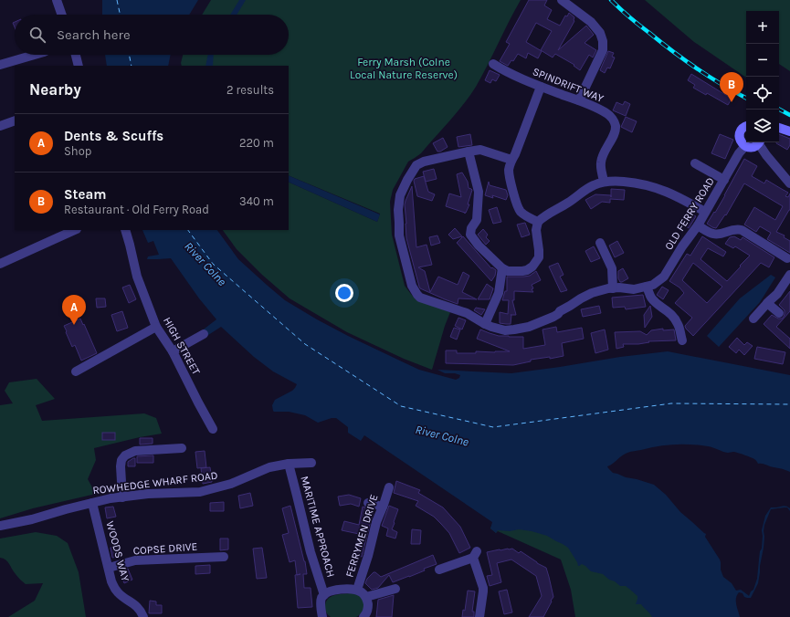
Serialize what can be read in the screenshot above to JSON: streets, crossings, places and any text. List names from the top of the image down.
{
  "streets": {
    "street": [
      "SPINDRIFT WAY",
      "OLD FERRY ROAD",
      "HIGH STREET",
      "ROWHEDGE WHARF ROAD",
      "MARITIME APPROACH",
      "FERRYMEN DRIVE",
      "COPSE DRIVE",
      "WOODS WAY"
    ]
  },
  "crossings": [
    ["ROWHEDGE WHARF ROAD", "MARITIME APPROACH"],
    ["ROWHEDGE WHARF ROAD", "WOODS WAY"],
    ["MARITIME APPROACH", "FERRYMEN DRIVE"],
    ["COPSE DRIVE", "WOODS WAY"]
  ],
  "water": ["River Colne"],
  "parks": ["Ferry Marsh (Colne Local Nature Reserve)"],
  "page": {
    "map_buttons": ["+", "−"],
    "search": "Search here",
    "heading": ["Nearby", "2 results"],
    "pins": ["B", "A"],
    "list": [
      {
        "mark": "A",
        "name": "Dents & Scuffs",
        "note": "Shop",
        "value": "220 m"
      },
      {
        "mark": "B",
        "name": "Steam",
        "note": "Restaurant · Old Ferry Road",
        "value": "340 m"
      }
    ]
  }
}
